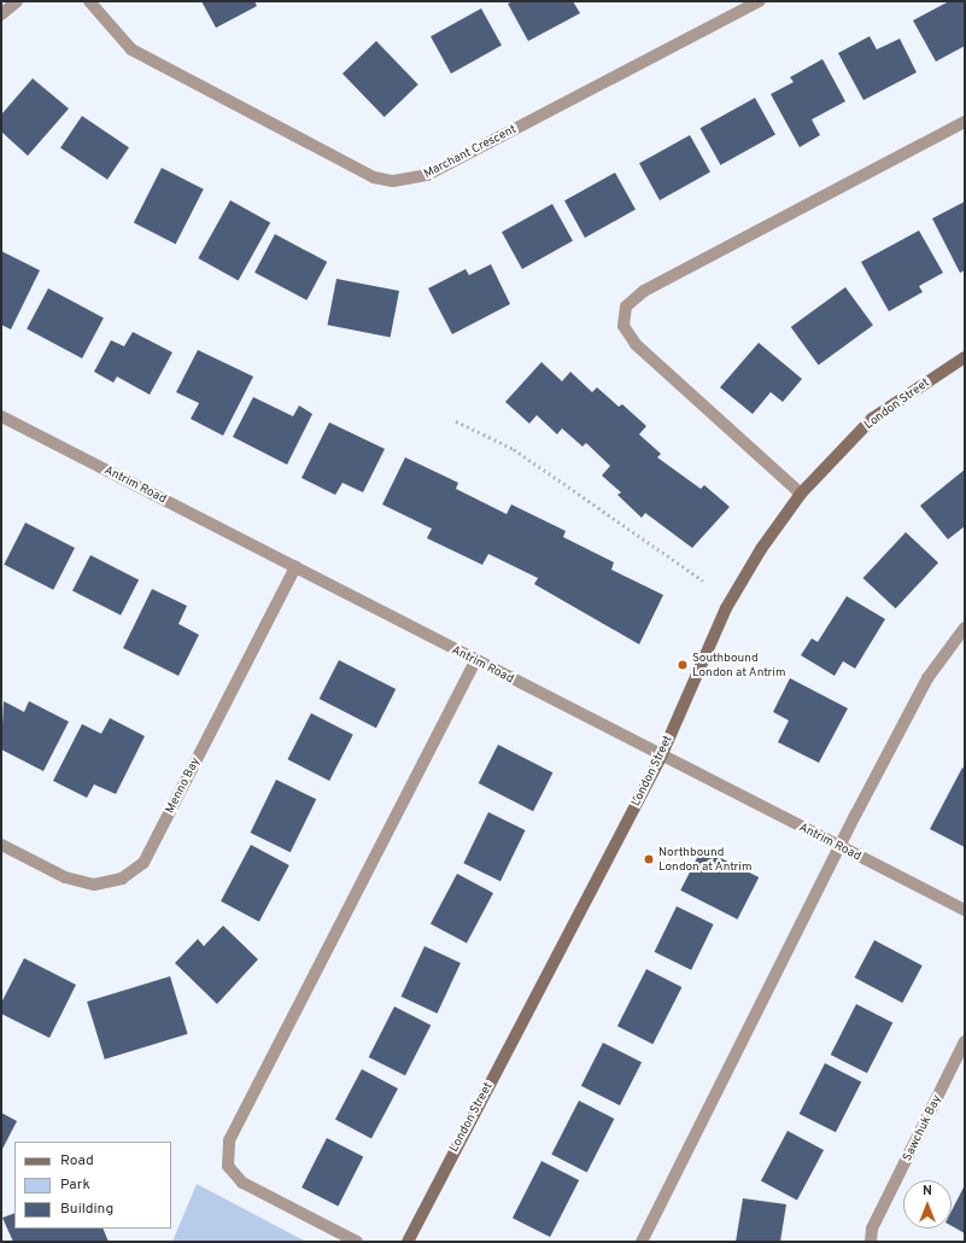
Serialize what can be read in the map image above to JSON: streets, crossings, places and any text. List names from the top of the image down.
{
  "streets": {
    "street": [
      "Marchant Crescent",
      "London Street",
      "Antrim Road",
      "Menno Bay",
      "Sawchuk Bay"
    ]
  },
  "crossings": [
    ["London Street", "Antrim Road"],
    ["Antrim Road", "Menno Bay"]
  ],
  "places": ["Southbound London at Antrim", "Northbound London at Antrim"],
  "legend": ["Road", "Park", "Building"],
  "north": "top"
}
